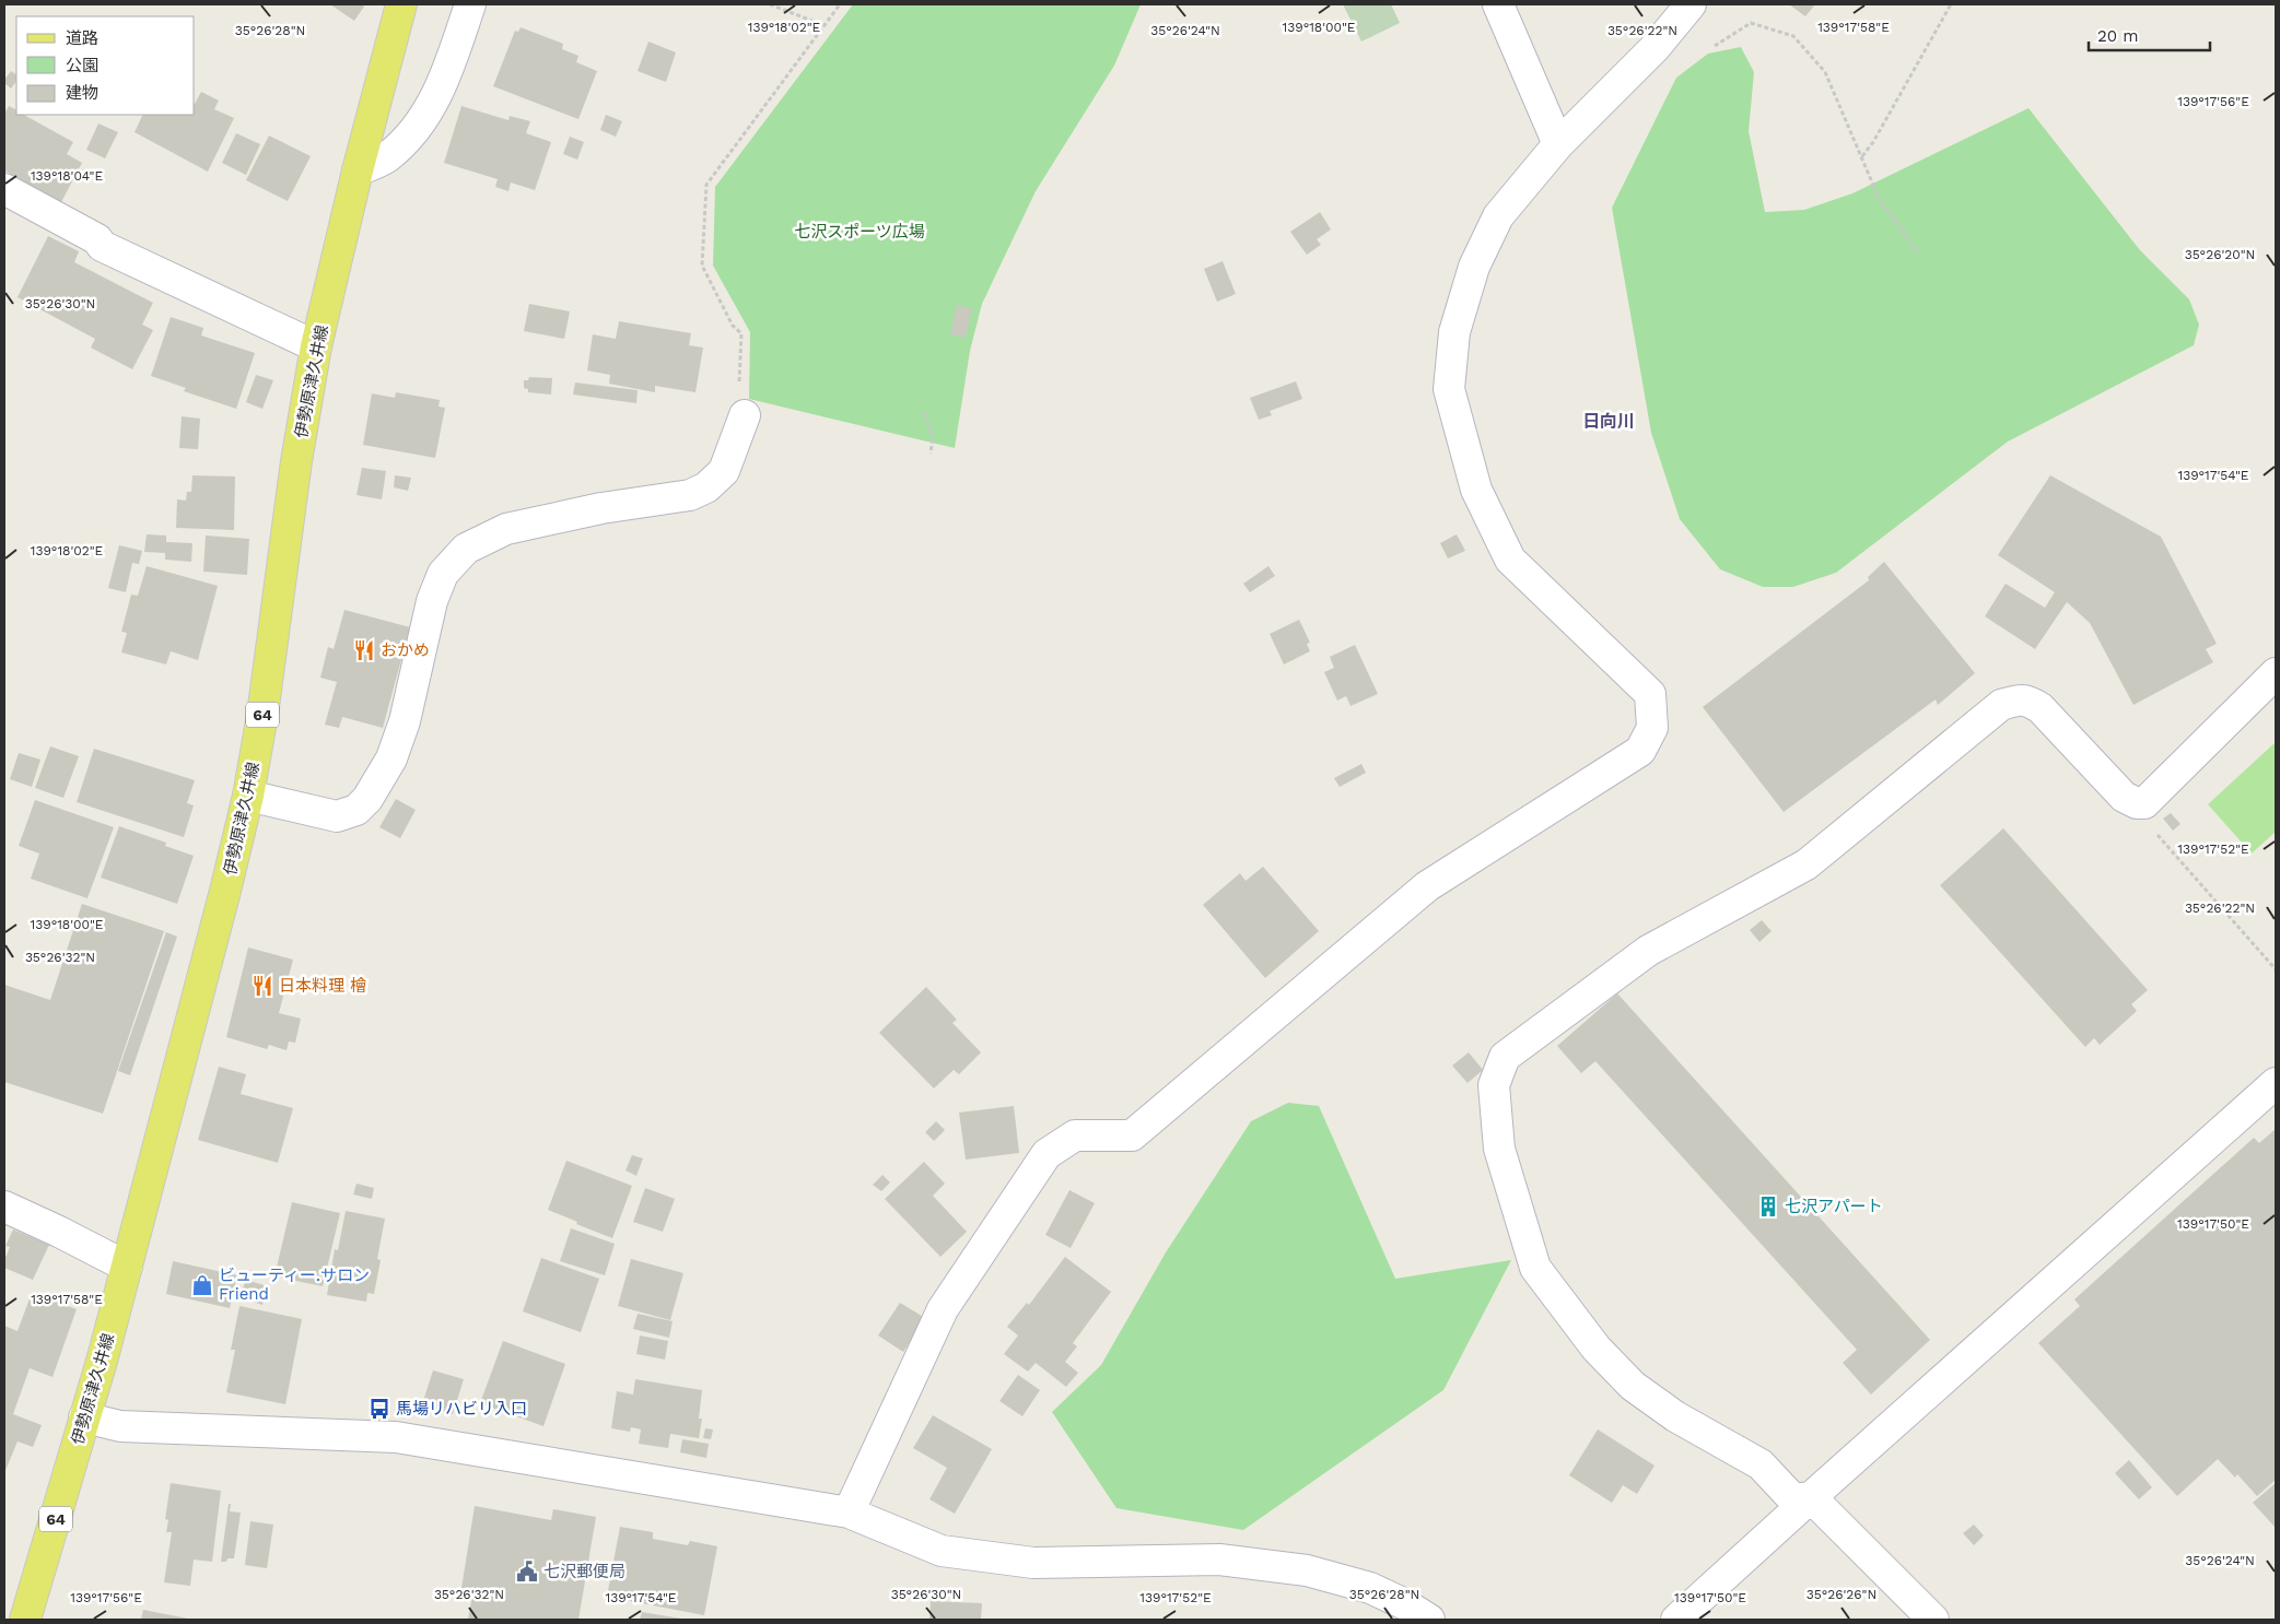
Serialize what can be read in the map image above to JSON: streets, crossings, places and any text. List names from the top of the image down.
{
  "streets": {
    "main road": ["伊勢原津久井線", "64"]
  },
  "districts": ["日向川"],
  "parks": ["七沢スポーツ広場"],
  "places": {
    "restaurant": ["おかめ", "日本料理 檜"],
    "building": ["七沢アパート"],
    "shop": ["ビューティー.サロン Friend"],
    "bus stop": ["馬場リハビリ入口"],
    "public building": ["七沢郵便局"]
  },
  "legend": ["道路", "公園", "建物"],
  "scale_bar": "20 m",
  "coordinates": [
    "139°18'00\"E",
    "139°17'58\"E",
    "139°18'02\"E",
    "35°26'28\"N",
    "35°26'24\"N",
    "35°26'22\"N",
    "139°17'56\"E",
    "139°18'04\"E",
    "35°26'20\"N",
    "35°26'30\"N",
    "139°17'54\"E",
    "139°17'52\"E",
    "35°26'32\"N",
    "139°17'50\"E",
    "35°26'26\"N"
  ]
}
